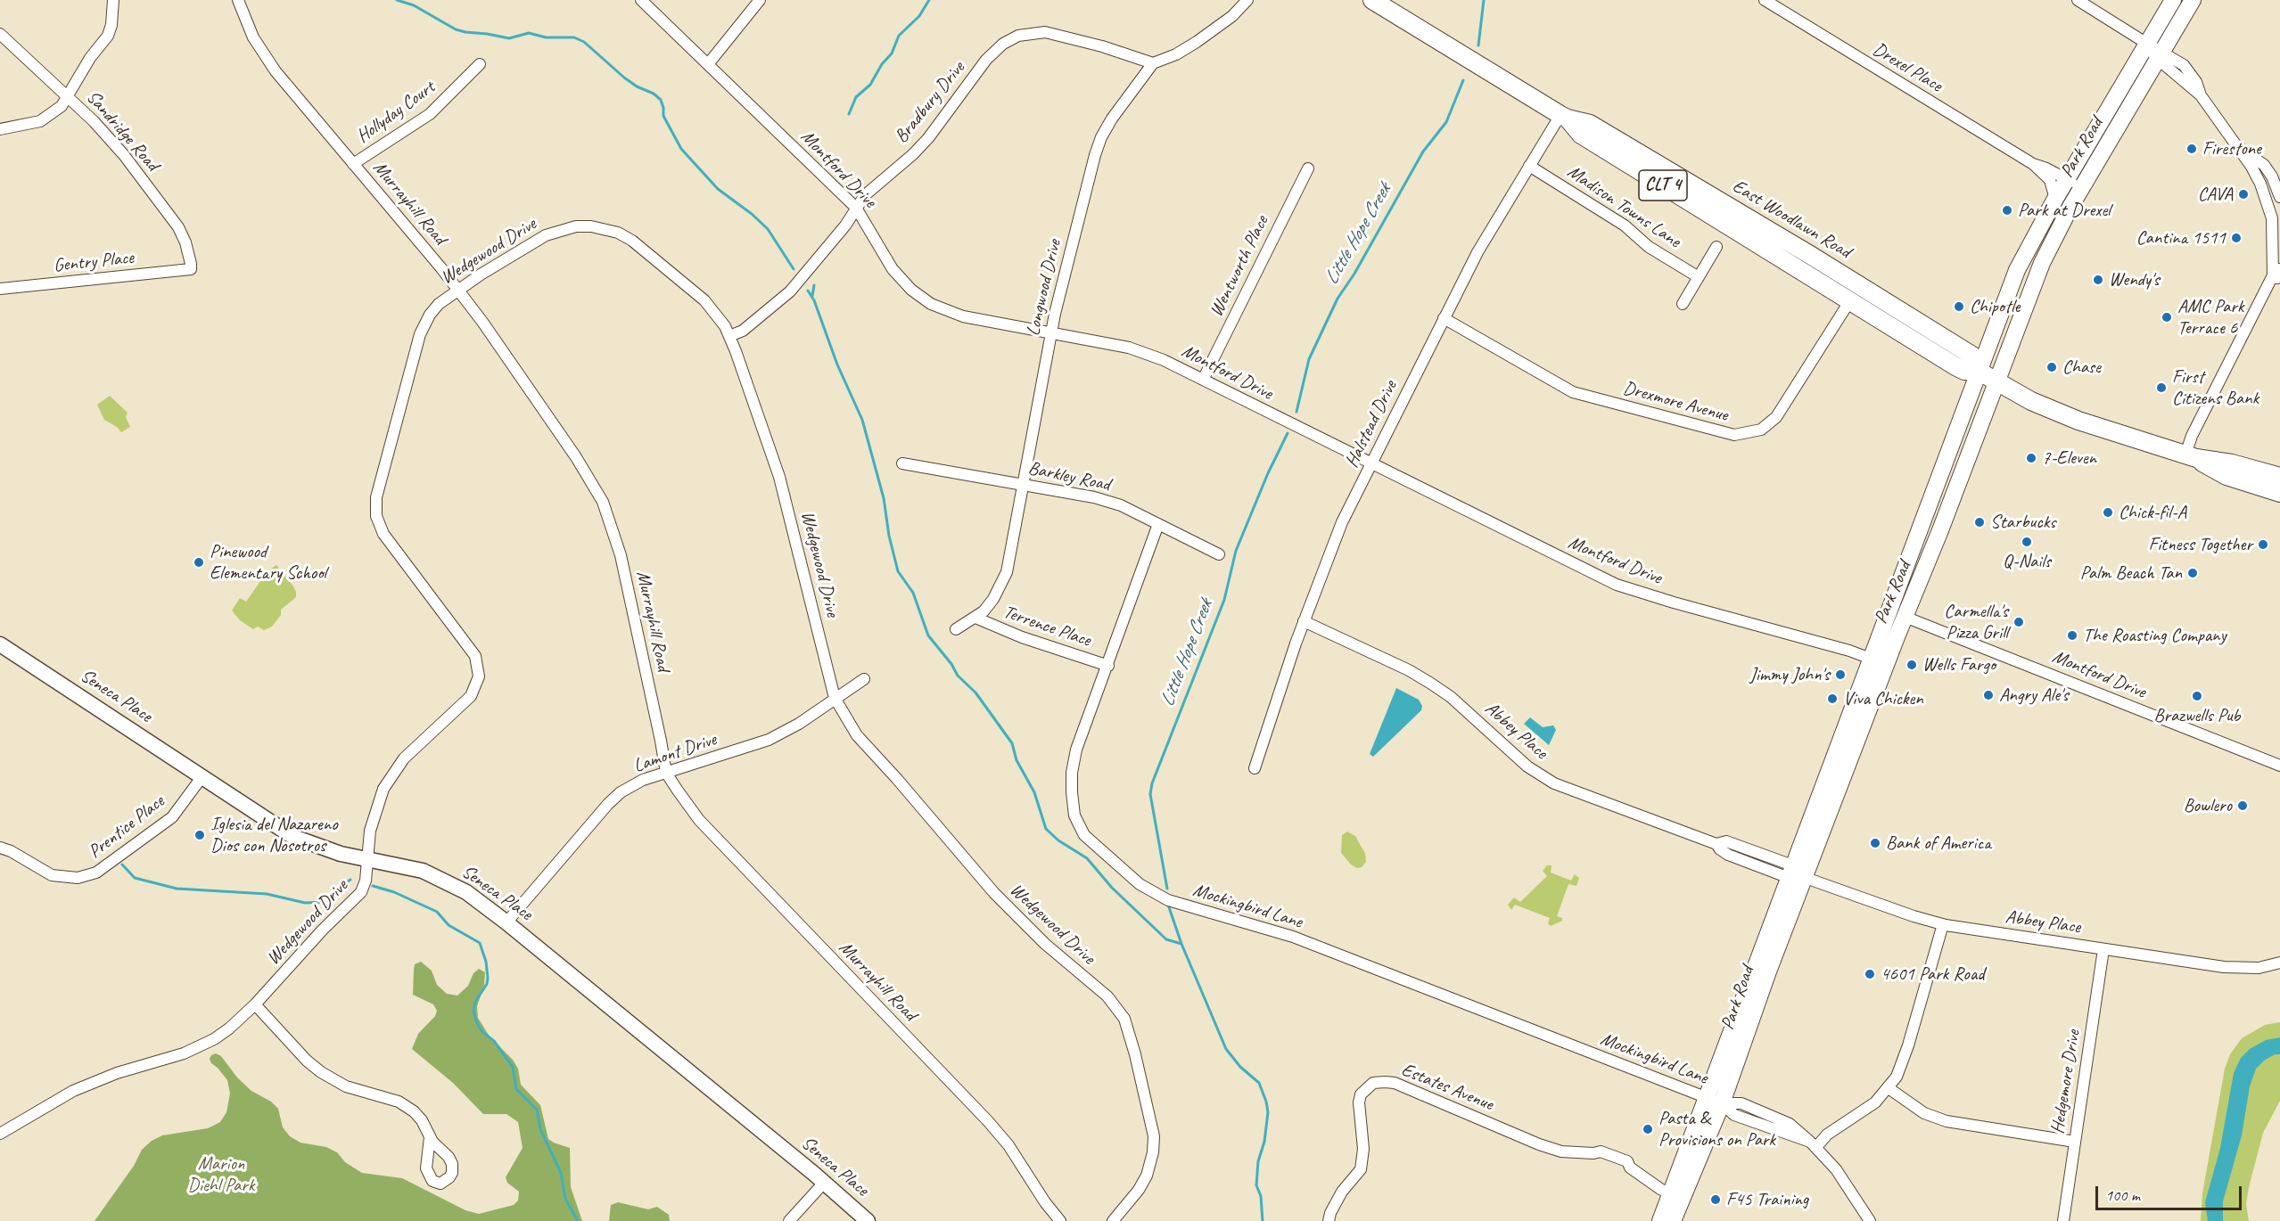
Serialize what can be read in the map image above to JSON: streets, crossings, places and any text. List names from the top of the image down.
{
  "streets": {
    "main road": ["Park Road", "CLT 4", "East Woodlawn Road"],
    "street": [
      "Drexel Place",
      "Bradbury Drive",
      "Hollyday Court",
      "Sandridge Road",
      "Montford Drive",
      "Murrayhill Road",
      "Madison Towns Lane",
      "Wedgewood Drive",
      "Gentry Place",
      "Wentworth Place",
      "Longwood Drive",
      "Drexmore Avenue",
      "Halstead Drive",
      "Barkley Road",
      "Terrence Place",
      "Seneca Place",
      "Abbey Place",
      "Lamont Drive",
      "Prentice Place",
      "Mockingbird Lane",
      "Hedgemore Drive",
      "Estates Avenue"
    ]
  },
  "crossings": [
    ["Drexel Place", "Park Road"],
    ["Bradbury Drive", "Montford Drive"],
    ["Bradbury Drive", "Wedgewood Drive"],
    ["Bradbury Drive", "Longwood Drive"],
    ["Hollyday Court", "Murrayhill Road"],
    ["Sandridge Road", "Gentry Place"],
    ["Park Road", "Montford Drive"],
    ["Park Road", "East Woodlawn Road"],
    ["Park Road", "Abbey Place"],
    ["Park Road", "Mockingbird Lane"],
    ["Park Road", "Estates Avenue"],
    ["Montford Drive", "Wentworth Place"],
    ["Montford Drive", "Longwood Drive"],
    ["Montford Drive", "Halstead Drive"],
    ["Murrayhill Road", "Wedgewood Drive"],
    ["Murrayhill Road", "Lamont Drive"],
    ["Madison Towns Lane", "Halstead Drive"],
    ["East Woodlawn Road", "Drexmore Avenue"],
    ["East Woodlawn Road", "Halstead Drive"],
    ["Wedgewood Drive", "Seneca Place"],
    ["Wedgewood Drive", "Lamont Drive"],
    ["Longwood Drive", "Barkley Road"],
    ["Longwood Drive", "Terrence Place"],
    ["Drexmore Avenue", "Halstead Drive"],
    ["Halstead Drive", "Abbey Place"],
    ["Barkley Road", "Mockingbird Lane"],
    ["Terrence Place", "Mockingbird Lane"],
    ["Seneca Place", "Lamont Drive"],
    ["Seneca Place", "Prentice Place"],
    ["Abbey Place", "Hedgemore Drive"]
  ],
  "water": ["Little Hope Creek"],
  "parks": ["Marion Diehl Park"],
  "places": [
    "Firestone",
    "CAVA",
    "Park at Drexel",
    "Cantina 1511",
    "Wendy's",
    "Chipotle",
    "AMC Park Terrace 6",
    "Chase",
    "First Citizens Bank",
    "7-Eleven",
    "Chick-fil-A",
    "Starbucks",
    "Q-Nails",
    "Fitness Together",
    "Pinewood Elementary School",
    "Palm Beach Tan",
    "Carmella's Pizza Grill",
    "The Roasting Company",
    "Wells Fargo",
    "Jimmy John's",
    "Angry Ale's",
    "Brazwells Pub",
    "Viva Chicken",
    "Bowlero",
    "Iglesia del Nazareno Dios con Nosotros",
    "Bank of America",
    "4601 Park Road",
    "Pasta & Provisions on Park",
    "F45 Training"
  ],
  "scale_bar": "100 m"
}
